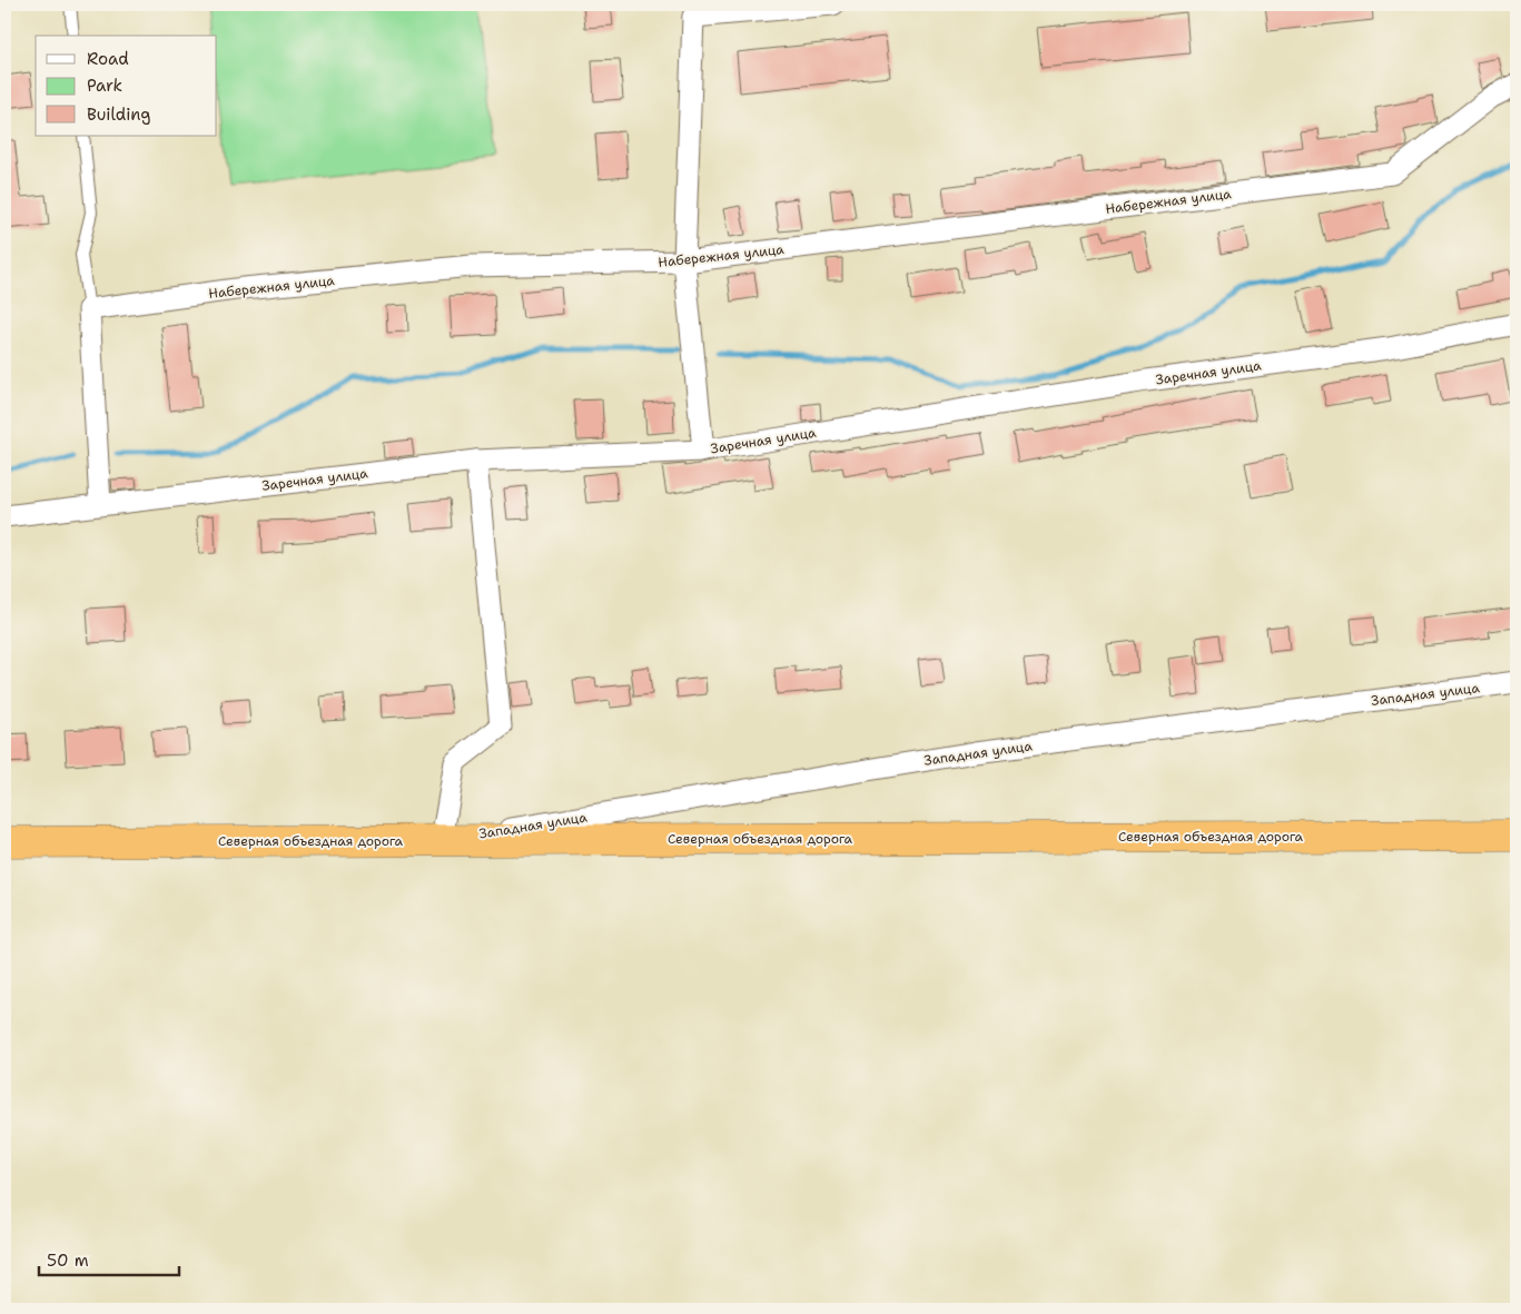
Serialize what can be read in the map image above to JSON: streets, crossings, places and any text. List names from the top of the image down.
{
  "streets": {
    "highway": ["Северная объездная дорога"],
    "street": ["Набережная улица", "Заречная улица", "Западная улица"]
  },
  "crossings": [
    ["Западная улица", "Северная объездная дорога"]
  ],
  "legend": ["Road", "Park", "Building"],
  "scale_bar": "50 m"
}
